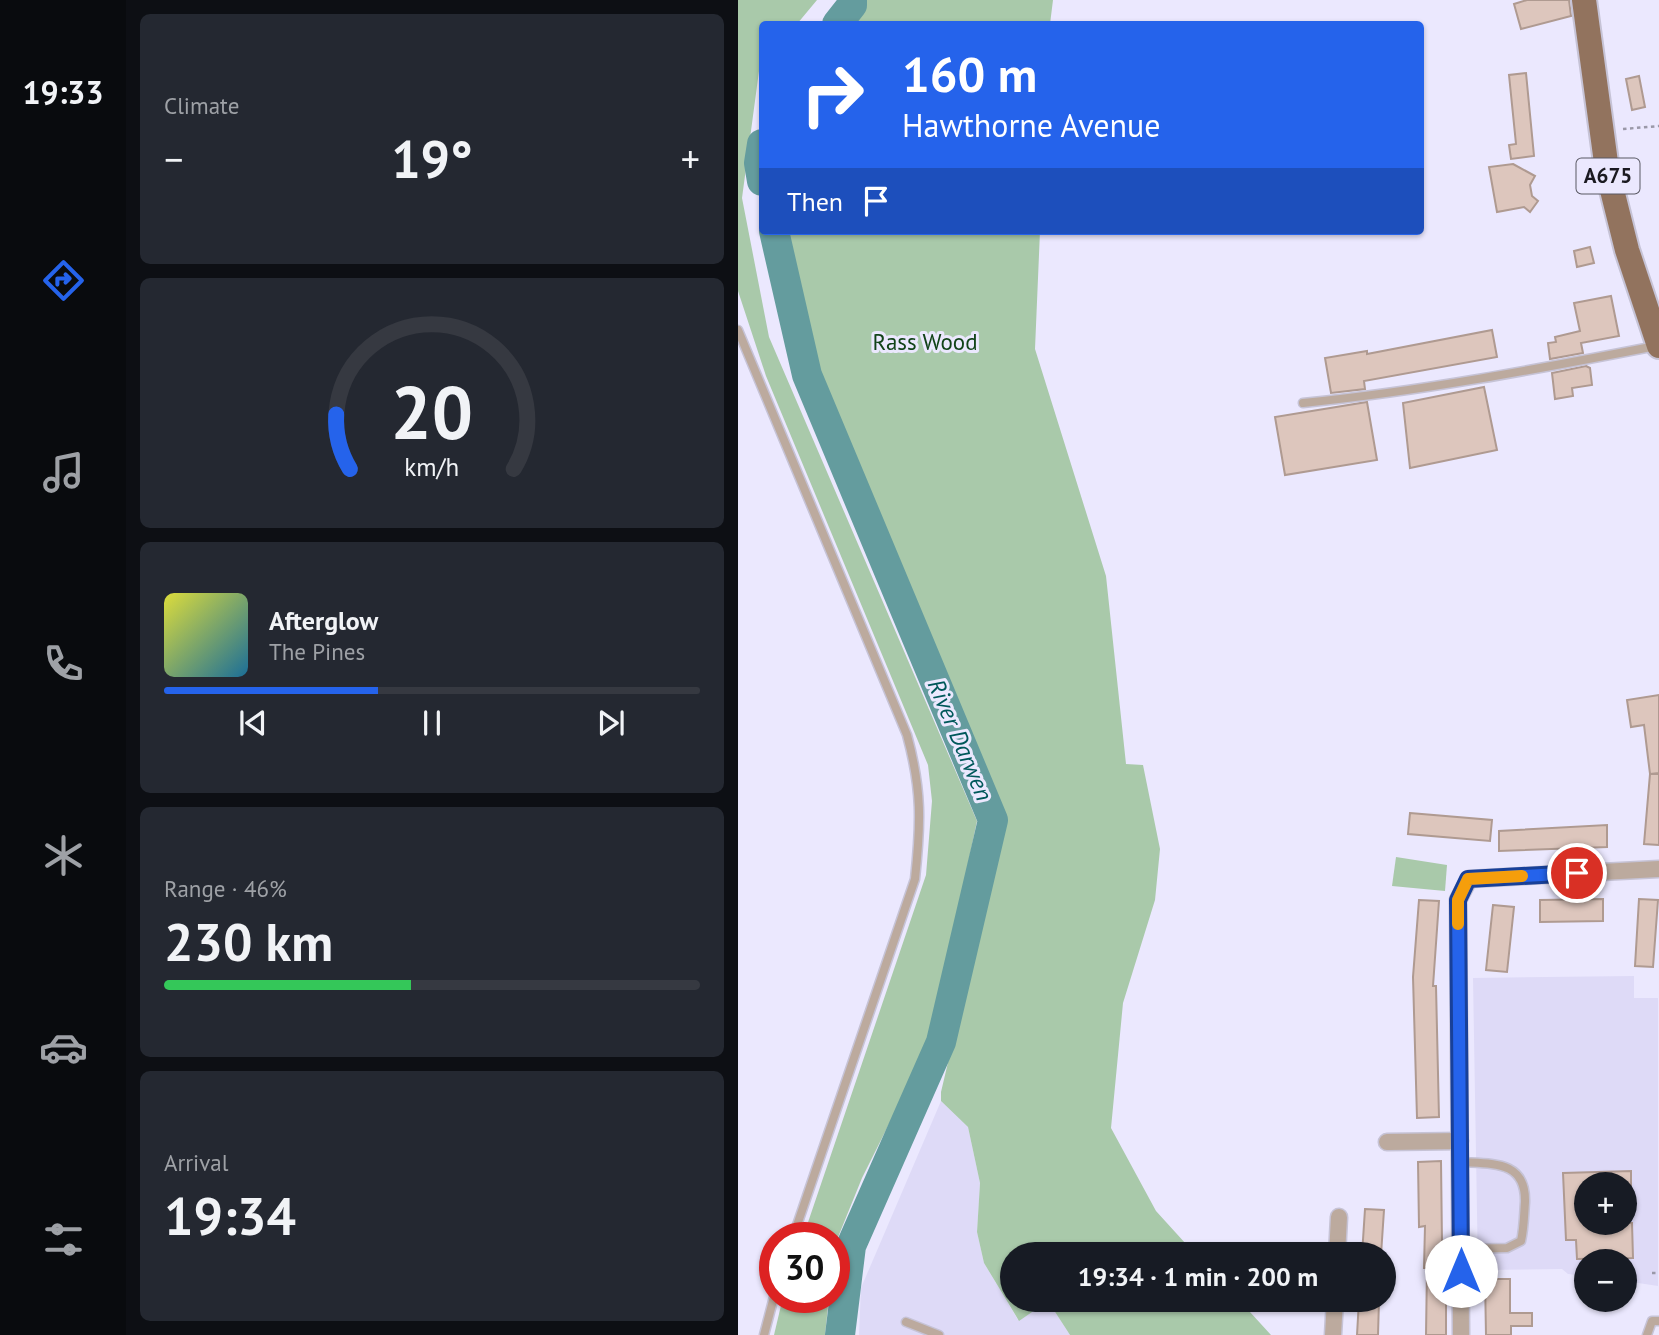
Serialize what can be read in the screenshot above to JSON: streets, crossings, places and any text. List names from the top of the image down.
{
  "streets": {
    "main road": ["A675"]
  },
  "water": ["River Darwen"],
  "parks": ["Rass Wood"],
  "page": {
    "tabs": "19:33",
    "tile": [
      "Climate",
      ["Range · 46%", "230 km"],
      ["Arrival", "19:34"]
    ],
    "turn": ["160 m", "Hawthorne Avenue"],
    "heat": ["−", "19°", "+"],
    "then": "Then",
    "song": ["Afterglow", "The Pines"],
    "map_buttons": ["+", "−"],
    "limit": "30",
    "trip": "19:34 · 1 min · 200 m",
    "gauge": ["20", "km/h"]
  }
}
